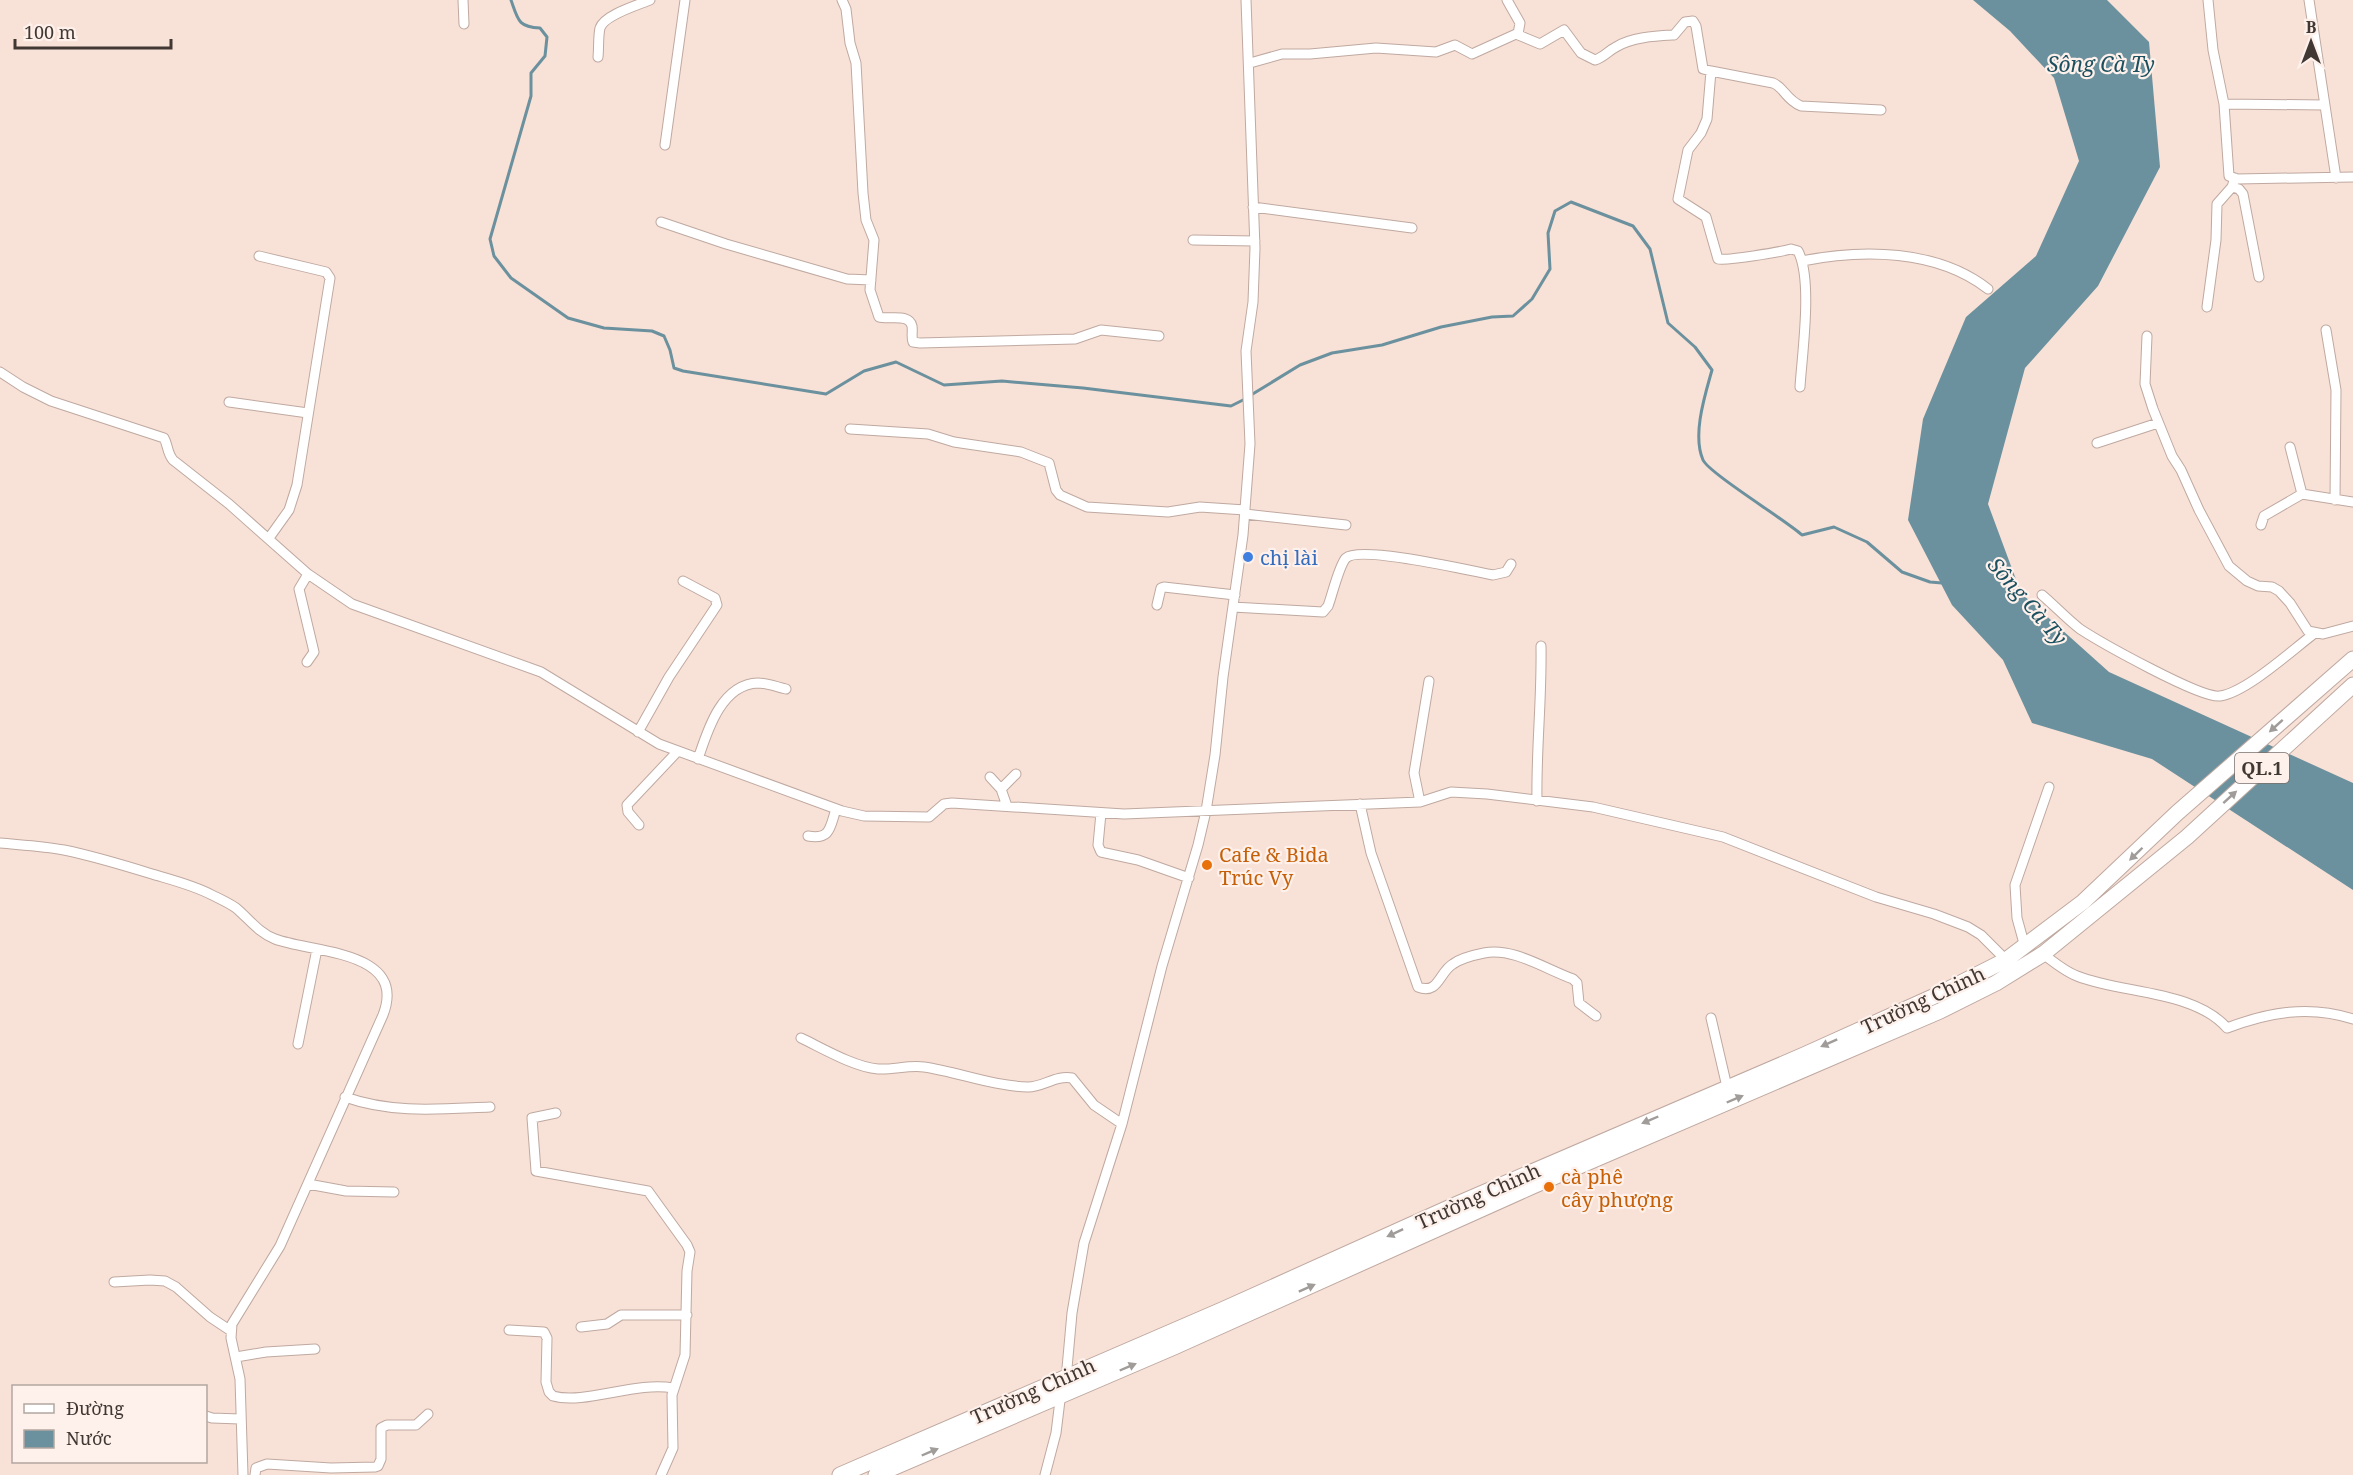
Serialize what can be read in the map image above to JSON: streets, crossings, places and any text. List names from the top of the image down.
{
  "streets": {
    "highway": ["QL.1", "Trường Chinh"]
  },
  "water": ["Sông Cà Ty"],
  "places": ["chị lài", "Cafe & Bida Trúc Vy", "cà phê cây phượng"],
  "legend": ["Đường", "Nước"],
  "scale_bar": "100 m",
  "north": "top"
}
